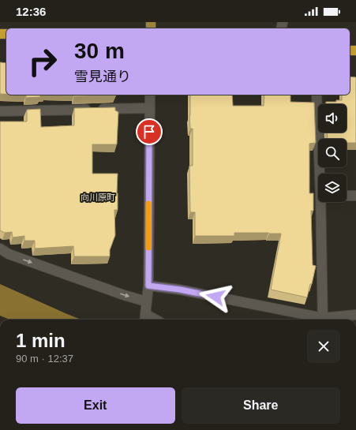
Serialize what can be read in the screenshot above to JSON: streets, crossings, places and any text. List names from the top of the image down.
{
  "districts": ["向川原町"],
  "page": {
    "status": "12:36",
    "turn": ["30 m", "雪見通り"],
    "heading": ["1 min", "90 m · 12:37"],
    "buttons": ["Exit", "Share"]
  }
}
